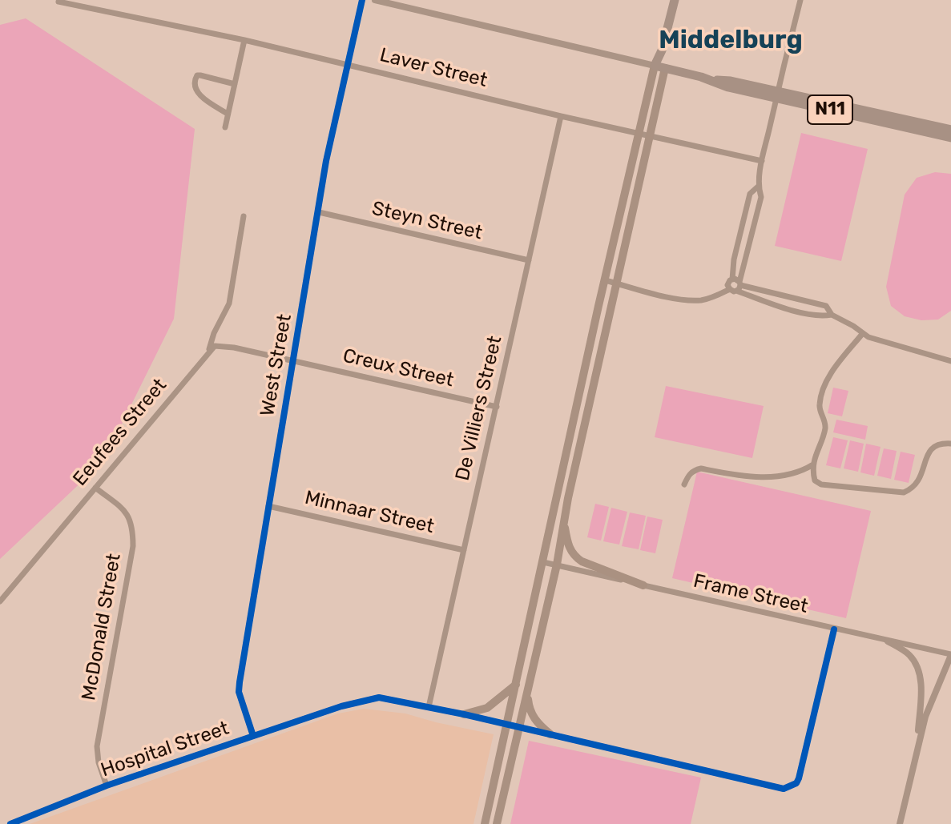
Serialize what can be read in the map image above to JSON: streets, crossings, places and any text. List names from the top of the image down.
{
  "streets": {
    "highway": ["N11"],
    "street": [
      "Laver Street",
      "Steyn Street",
      "West Street",
      "Creux Street",
      "De Villiers Street",
      "Eeufees Street",
      "Minnaar Street",
      "Frame Street",
      "McDonald Street",
      "Hospital Street"
    ]
  },
  "crossings": [
    ["Laver Street", "West Street"],
    ["Laver Street", "De Villiers Street"],
    ["Steyn Street", "West Street"],
    ["Steyn Street", "De Villiers Street"],
    ["West Street", "Creux Street"],
    ["West Street", "Minnaar Street"],
    ["West Street", "Hospital Street"],
    ["Creux Street", "De Villiers Street"],
    ["De Villiers Street", "Minnaar Street"],
    ["De Villiers Street", "Hospital Street"],
    ["Eeufees Street", "McDonald Street"],
    ["Frame Street", "Hospital Street"],
    ["McDonald Street", "Hospital Street"]
  ],
  "districts": ["Middelburg"]
}
